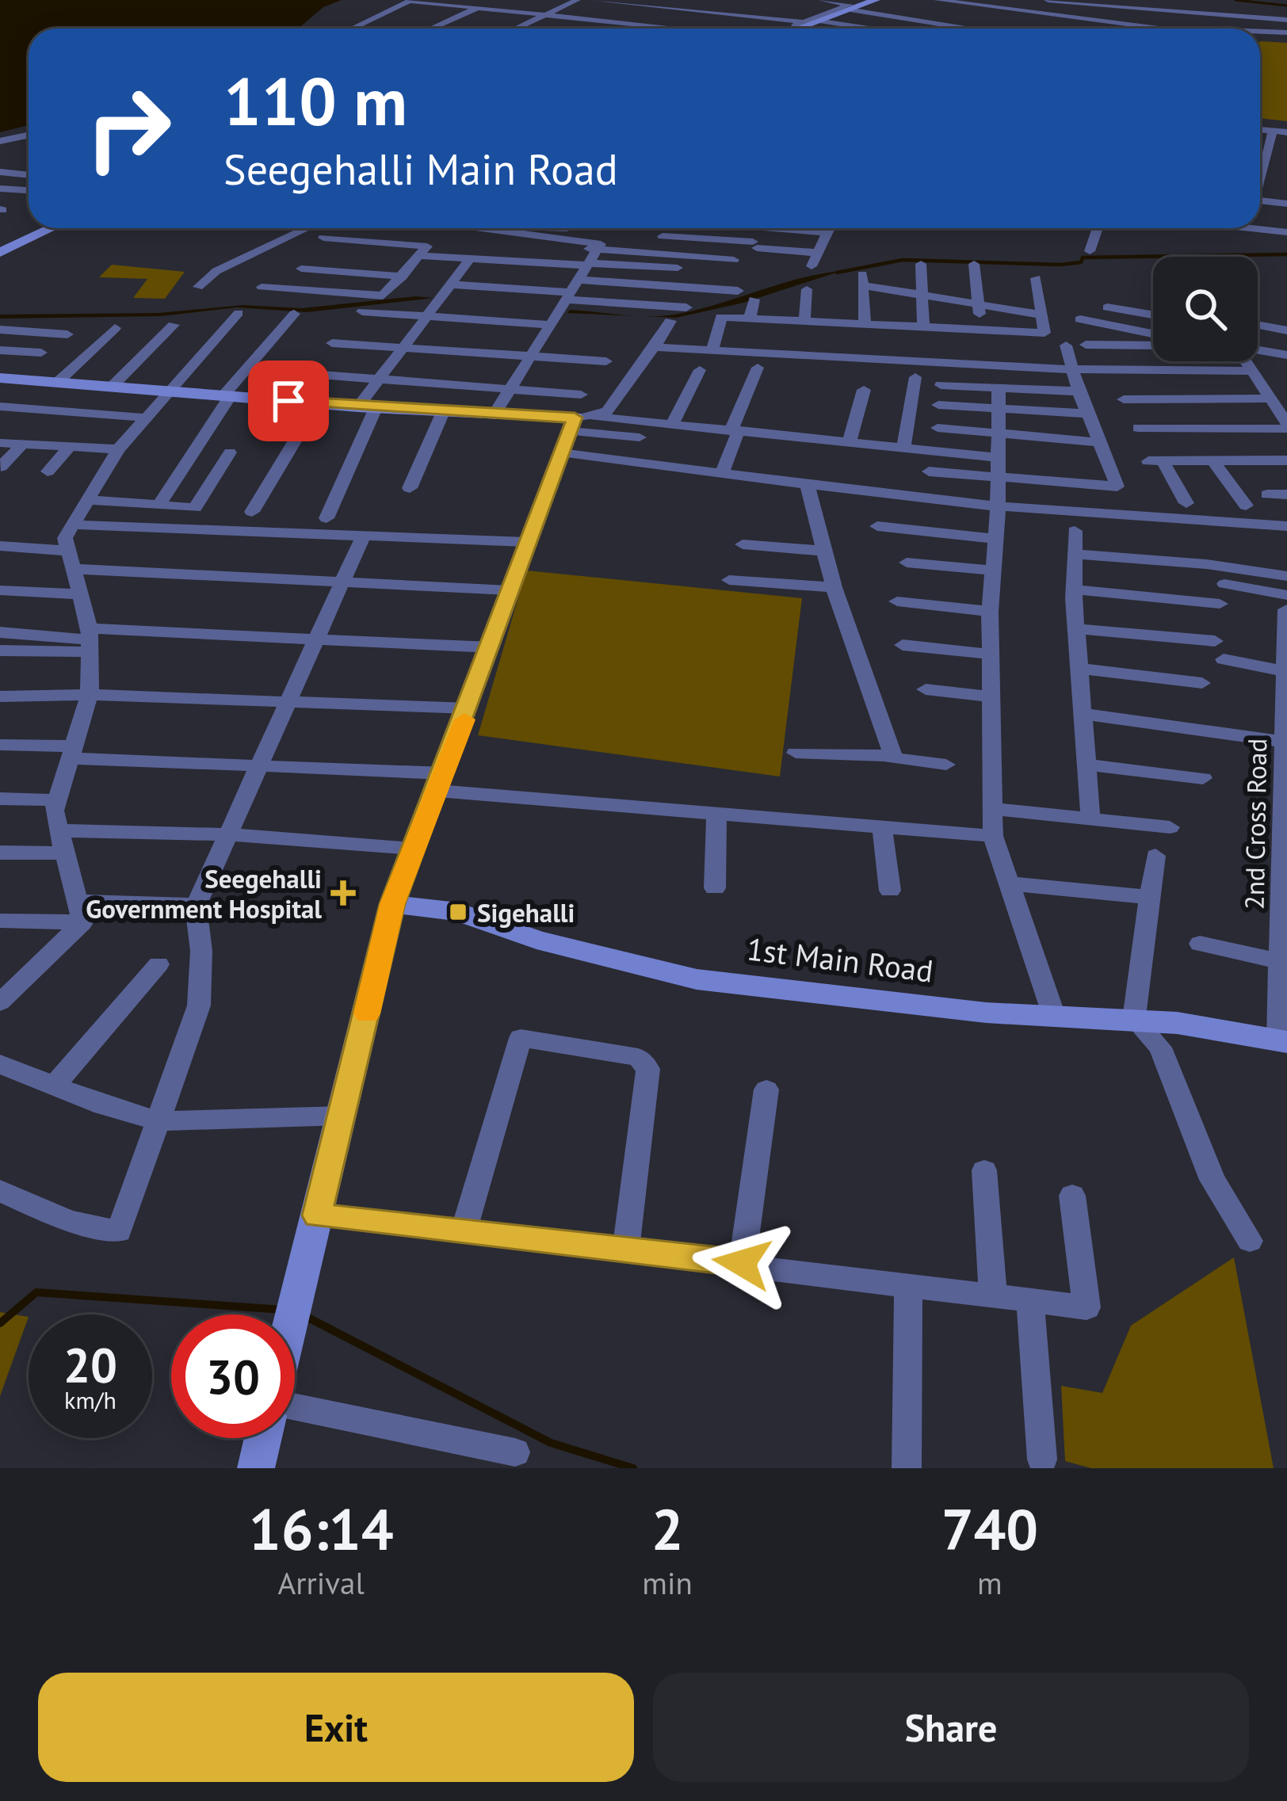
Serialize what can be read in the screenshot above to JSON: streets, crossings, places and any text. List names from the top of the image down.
{
  "streets": {
    "street": ["2nd Cross Road", "1st Main Road"]
  },
  "crossings": [
    ["2nd Cross Road", "1st Main Road"]
  ],
  "places": {
    "health": ["Seegehalli Government Hospital"],
    "transit": ["Sigehalli"]
  },
  "page": {
    "turn": ["110 m", "Seegehalli Main Road"],
    "speed": "20 km/h",
    "limit": "30",
    "eta": [
      "16:14",
      "Arrival",
      "2",
      "min",
      "740",
      "m"
    ],
    "buttons": ["Exit", "Share"]
  }
}
